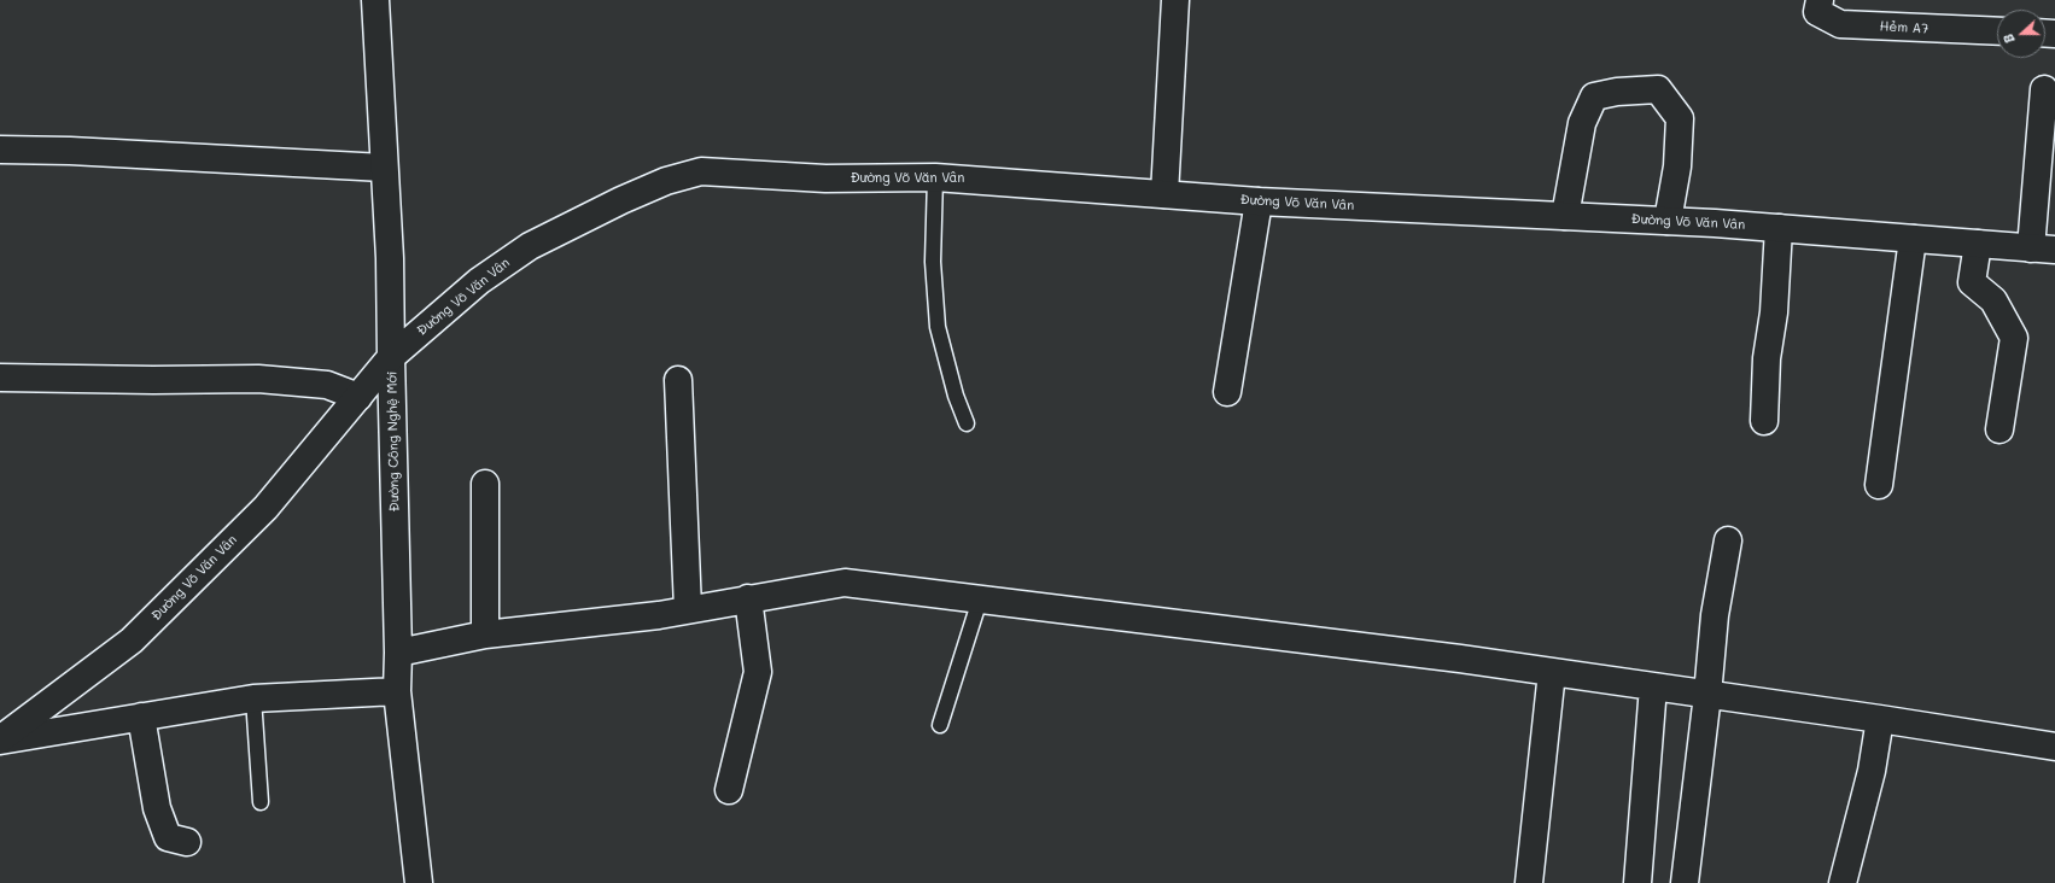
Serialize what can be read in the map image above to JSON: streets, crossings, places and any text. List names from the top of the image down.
{
  "streets": {
    "street": ["Hẻm A7", "Đường Võ Văn Vân", "Đường Công Nghệ Mới"]
  },
  "crossings": [
    ["Đường Võ Văn Vân", "Đường Công Nghệ Mới"]
  ],
  "north": "left"
}
